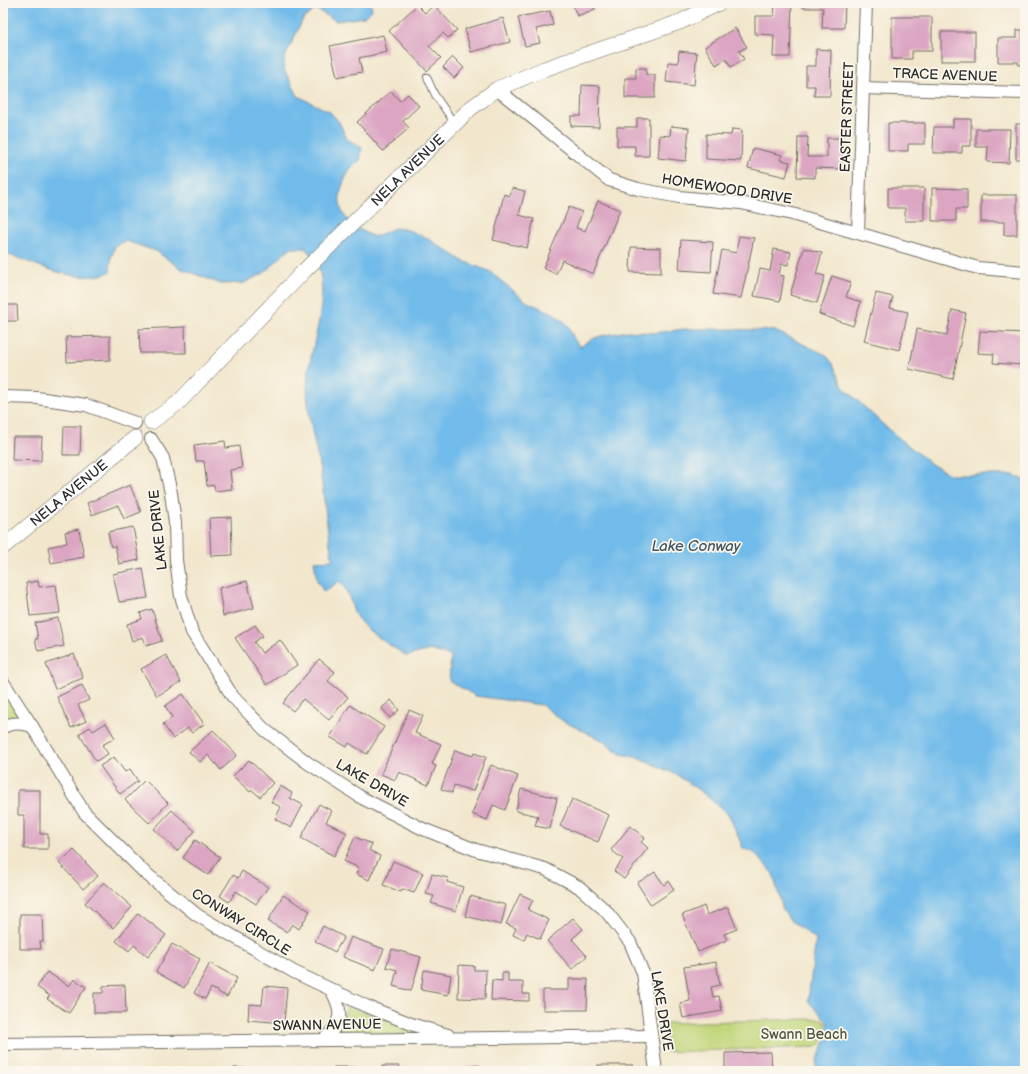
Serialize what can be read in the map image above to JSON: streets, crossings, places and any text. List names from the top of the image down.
{
  "streets": {
    "street": [
      "TRACE AVENUE",
      "EASTER STREET",
      "NELA AVENUE",
      "HOMEWOOD DRIVE",
      "LAKE DRIVE",
      "CONWAY CIRCLE",
      "SWANN AVENUE"
    ]
  },
  "crossings": [
    ["TRACE AVENUE", "EASTER STREET"],
    ["EASTER STREET", "HOMEWOOD DRIVE"],
    ["NELA AVENUE", "HOMEWOOD DRIVE"],
    ["NELA AVENUE", "LAKE DRIVE"],
    ["LAKE DRIVE", "SWANN AVENUE"],
    ["CONWAY CIRCLE", "SWANN AVENUE"]
  ],
  "water": ["Lake Conway"],
  "parks": ["Swann Beach"]
}
